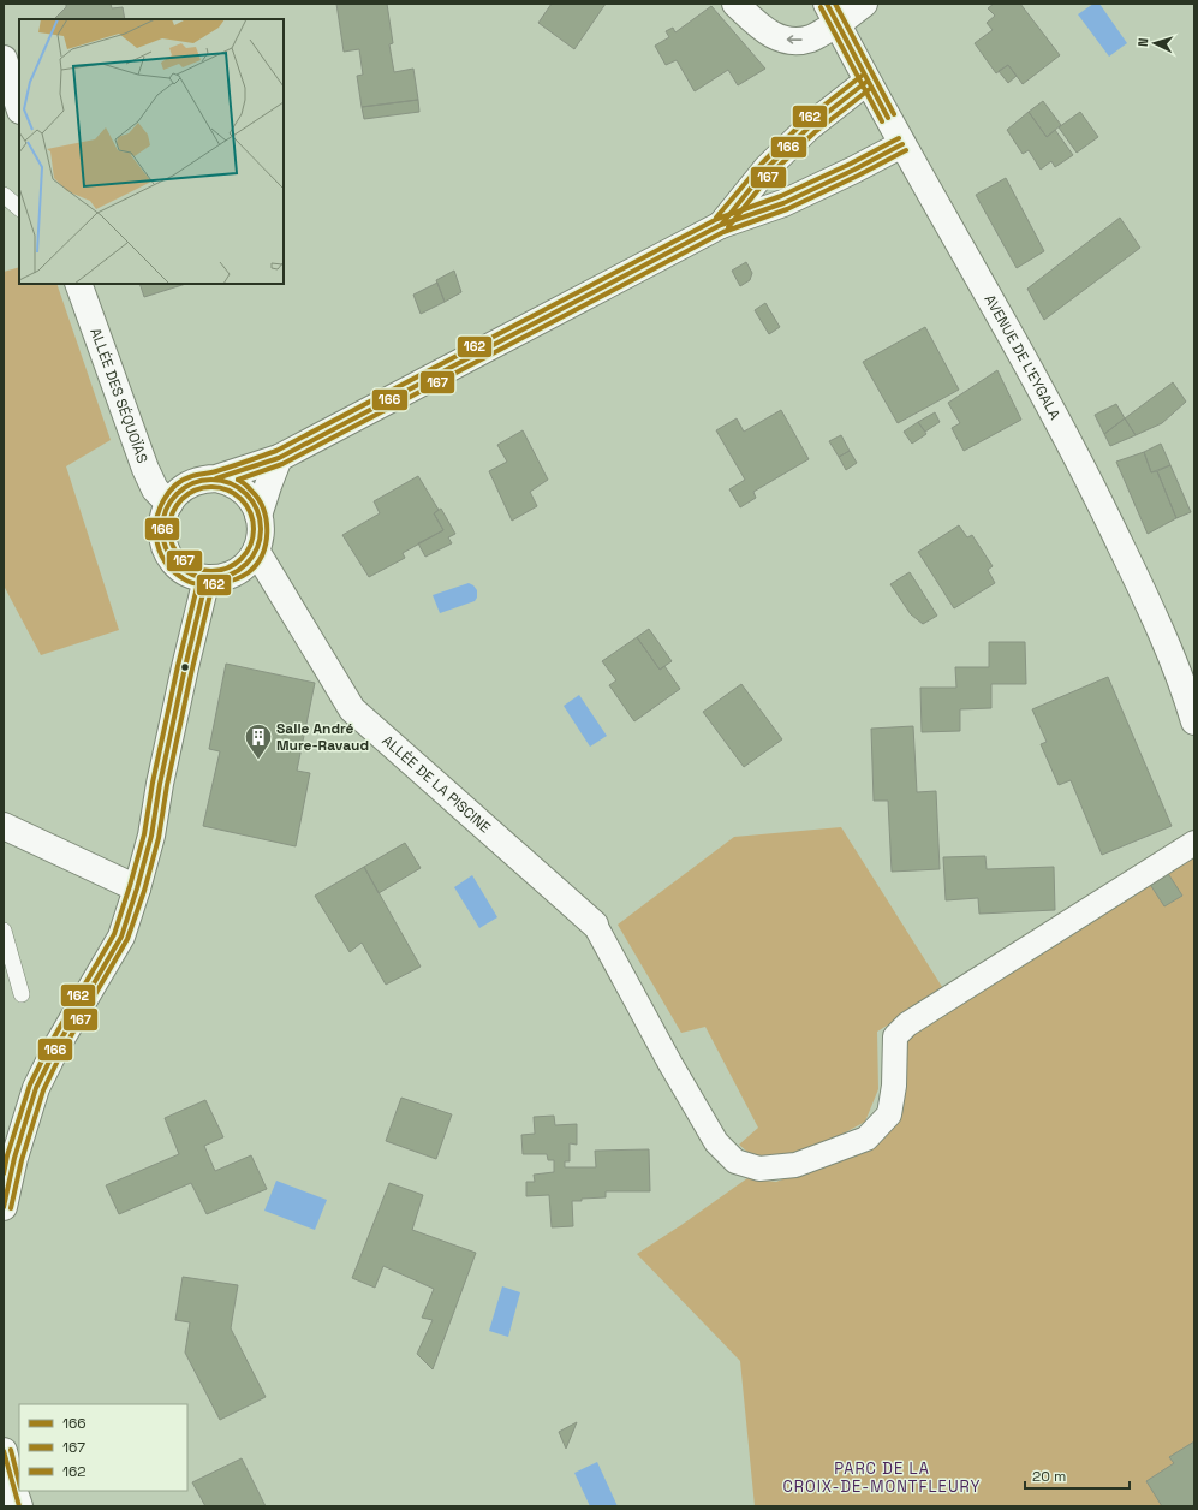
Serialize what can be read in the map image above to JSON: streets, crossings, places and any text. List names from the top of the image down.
{
  "streets": {
    "street": ["AVENUE DE L'EYGALA", "ALLÉE DES SÉQUOÏAS", "ALLÉE DE LA PISCINE"]
  },
  "crossings": [
    ["ALLÉE DES SÉQUOÏAS", "ALLÉE DE LA PISCINE"]
  ],
  "districts": ["PARC DE LA CROIX-DE-MONTFLEURY"],
  "places": {
    "building": ["Salle André Mure-Ravaud"]
  },
  "lines": ["transit line 166", "transit line 162", "transit line 167"],
  "legend": ["166", "167", "162"],
  "scale_bar": "20 m",
  "north": "left"
}
